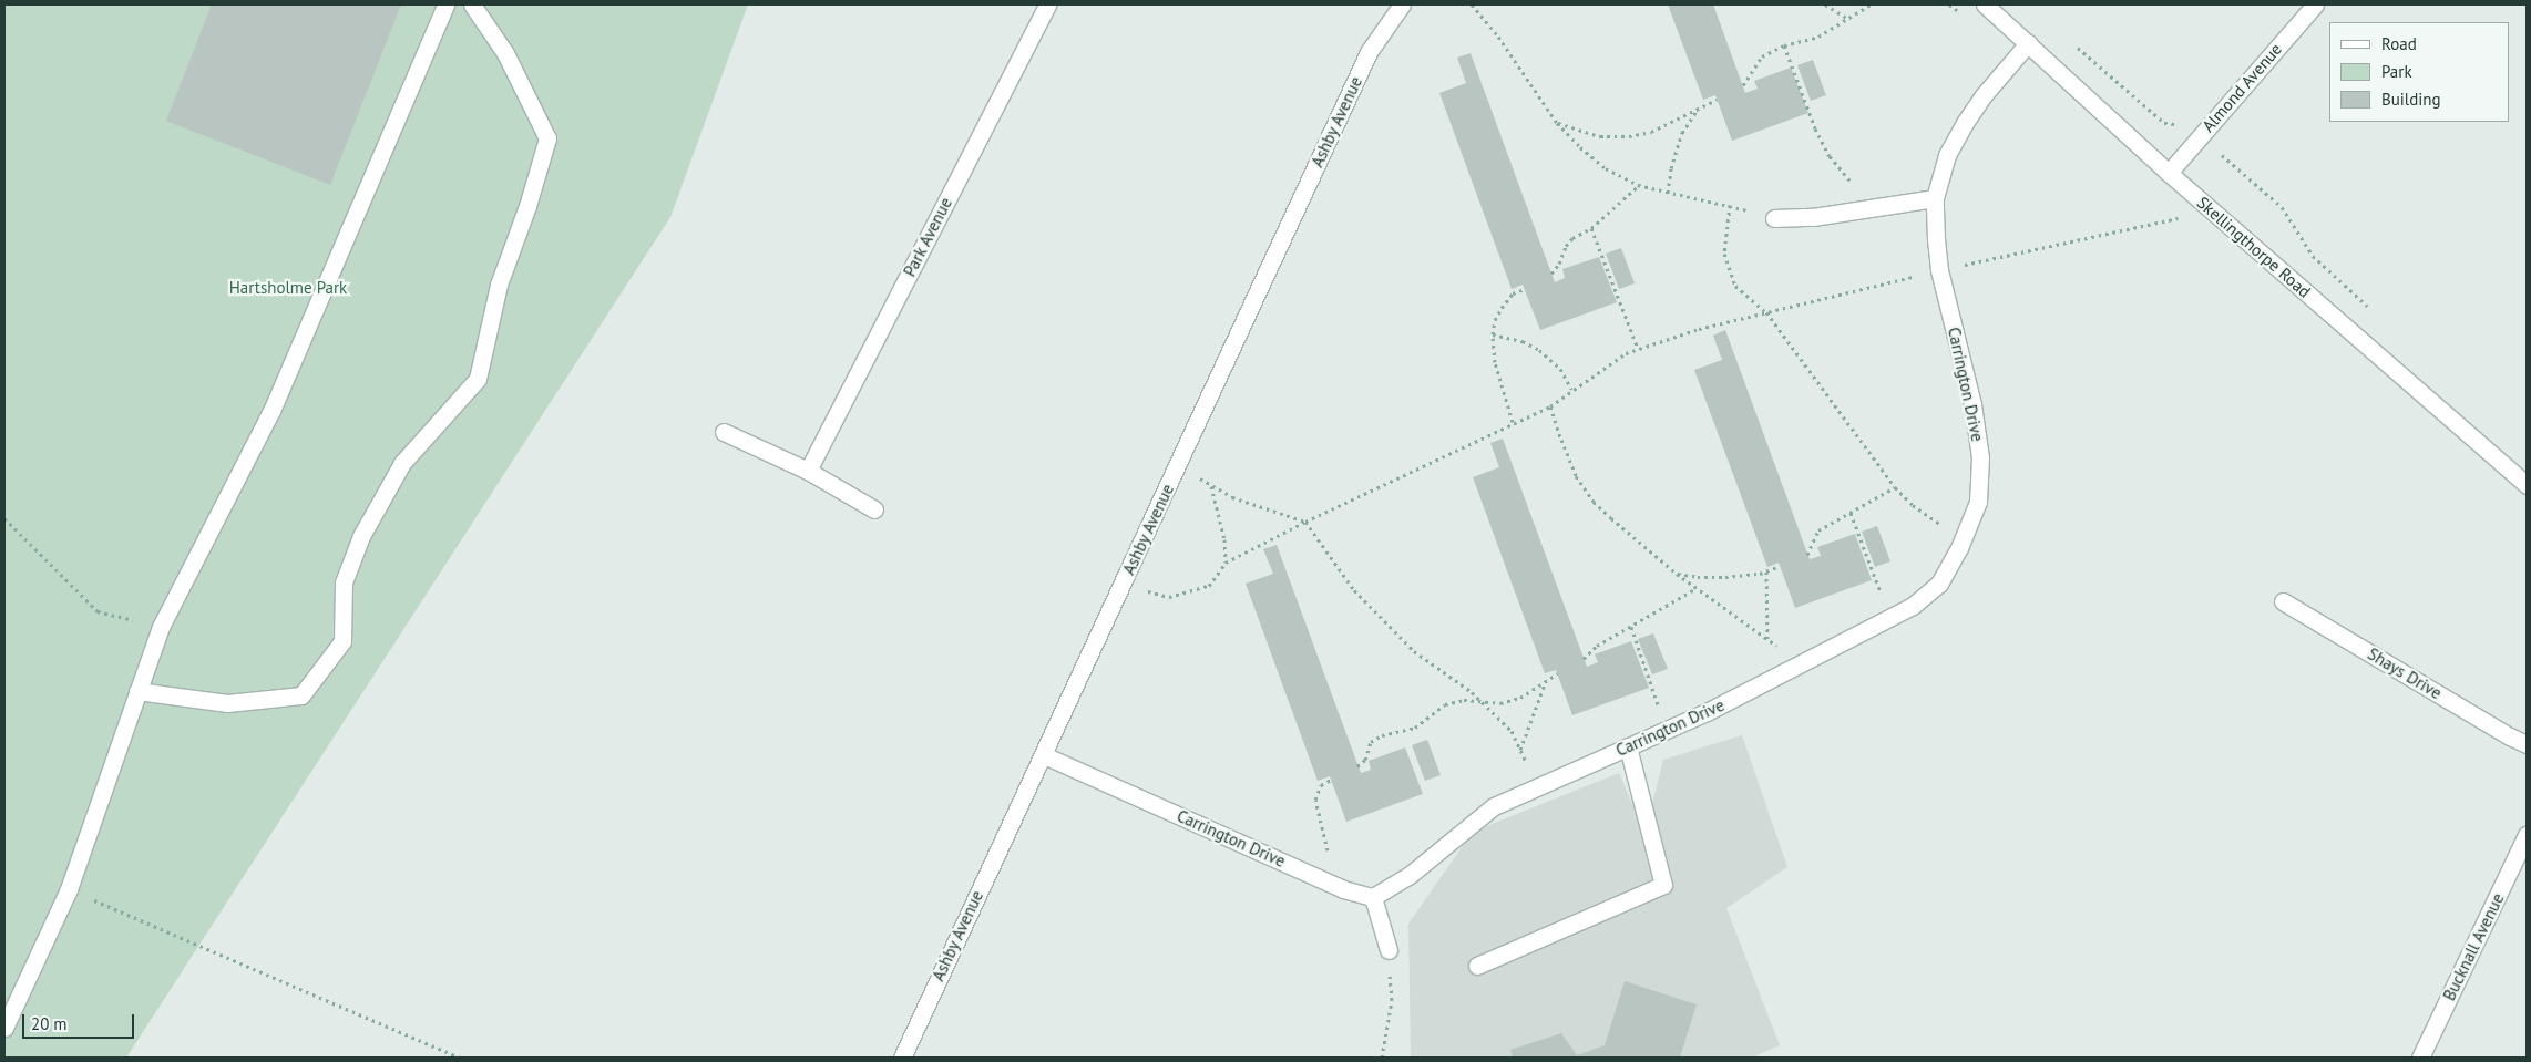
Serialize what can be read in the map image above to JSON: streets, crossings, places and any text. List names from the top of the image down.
{
  "streets": {
    "street": [
      "Almond Avenue",
      "Ashby Avenue",
      "Park Avenue",
      "Skellingthorpe Road",
      "Carrington Drive",
      "Shays Drive",
      "Bucknall Avenue"
    ]
  },
  "crossings": [
    ["Almond Avenue", "Skellingthorpe Road"],
    ["Ashby Avenue", "Carrington Drive"],
    ["Skellingthorpe Road", "Carrington Drive"]
  ],
  "parks": ["Hartsholme Park"],
  "legend": ["Road", "Park", "Building"],
  "scale_bar": "20 m"
}
